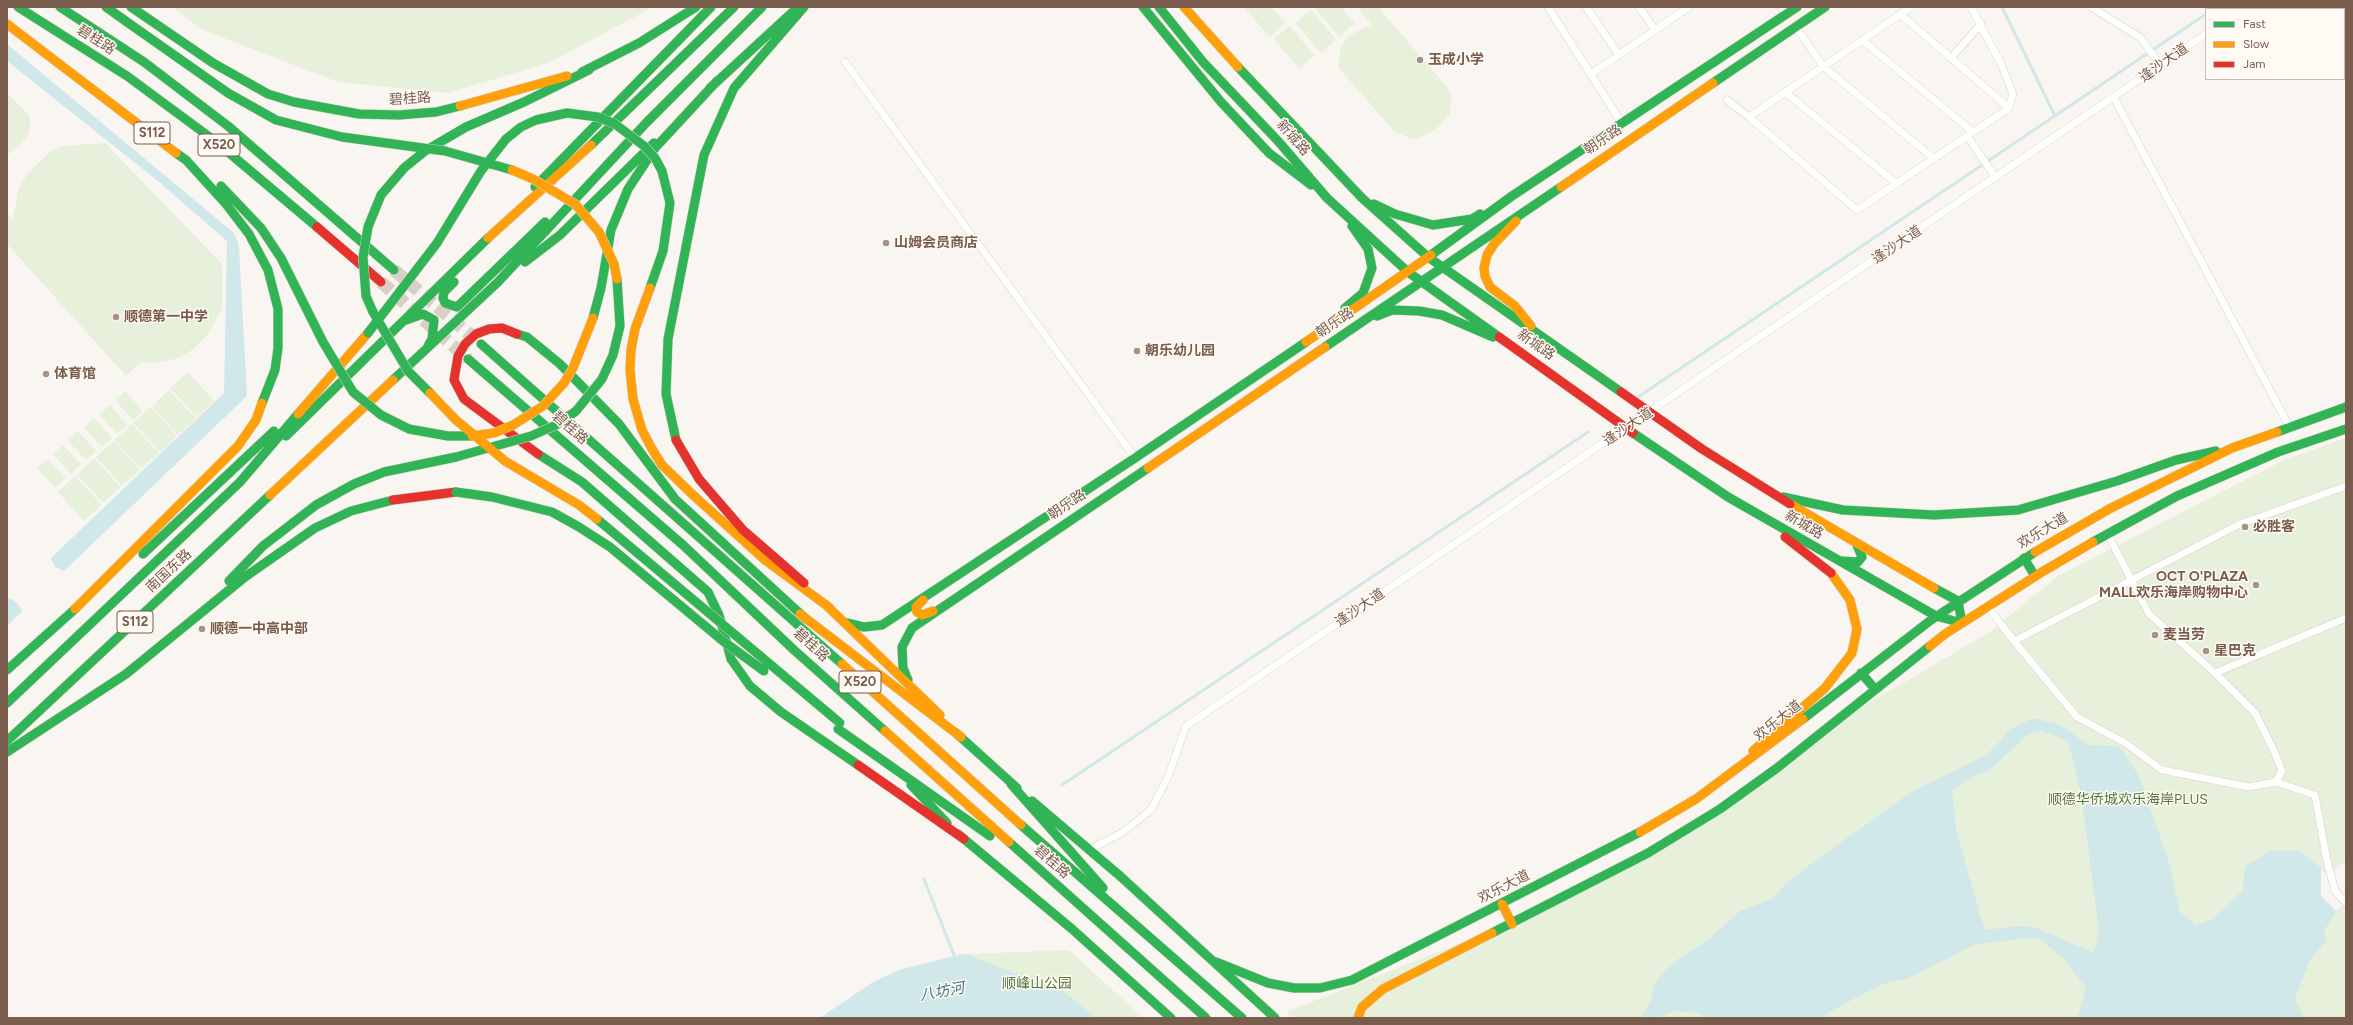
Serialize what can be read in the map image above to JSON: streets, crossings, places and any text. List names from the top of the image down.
{
  "streets": {
    "main road": [
      "碧桂路",
      "S112",
      "新城路",
      "朝乐路",
      "X520",
      "欢乐大道",
      "南国东路"
    ],
    "street": ["逢沙大道"]
  },
  "crossings": [
    ["逢沙大道", "新城路"],
    ["新城路", "朝乐路"],
    ["新城路", "欢乐大道"]
  ],
  "water": ["八坊河"],
  "parks": ["顺德华侨城欢乐海岸PLUS", "顺峰山公园"],
  "places": [
    "玉成小学",
    "山姆会员商店",
    "顺德第一中学",
    "朝乐幼儿园",
    "体育馆",
    "必胜客",
    "OCT O'PLAZA MALL欢乐海岸购物中心",
    "顺德一中高中部",
    "麦当劳",
    "星巴克"
  ],
  "legend": ["Fast", "Slow", "Jam"]
}
